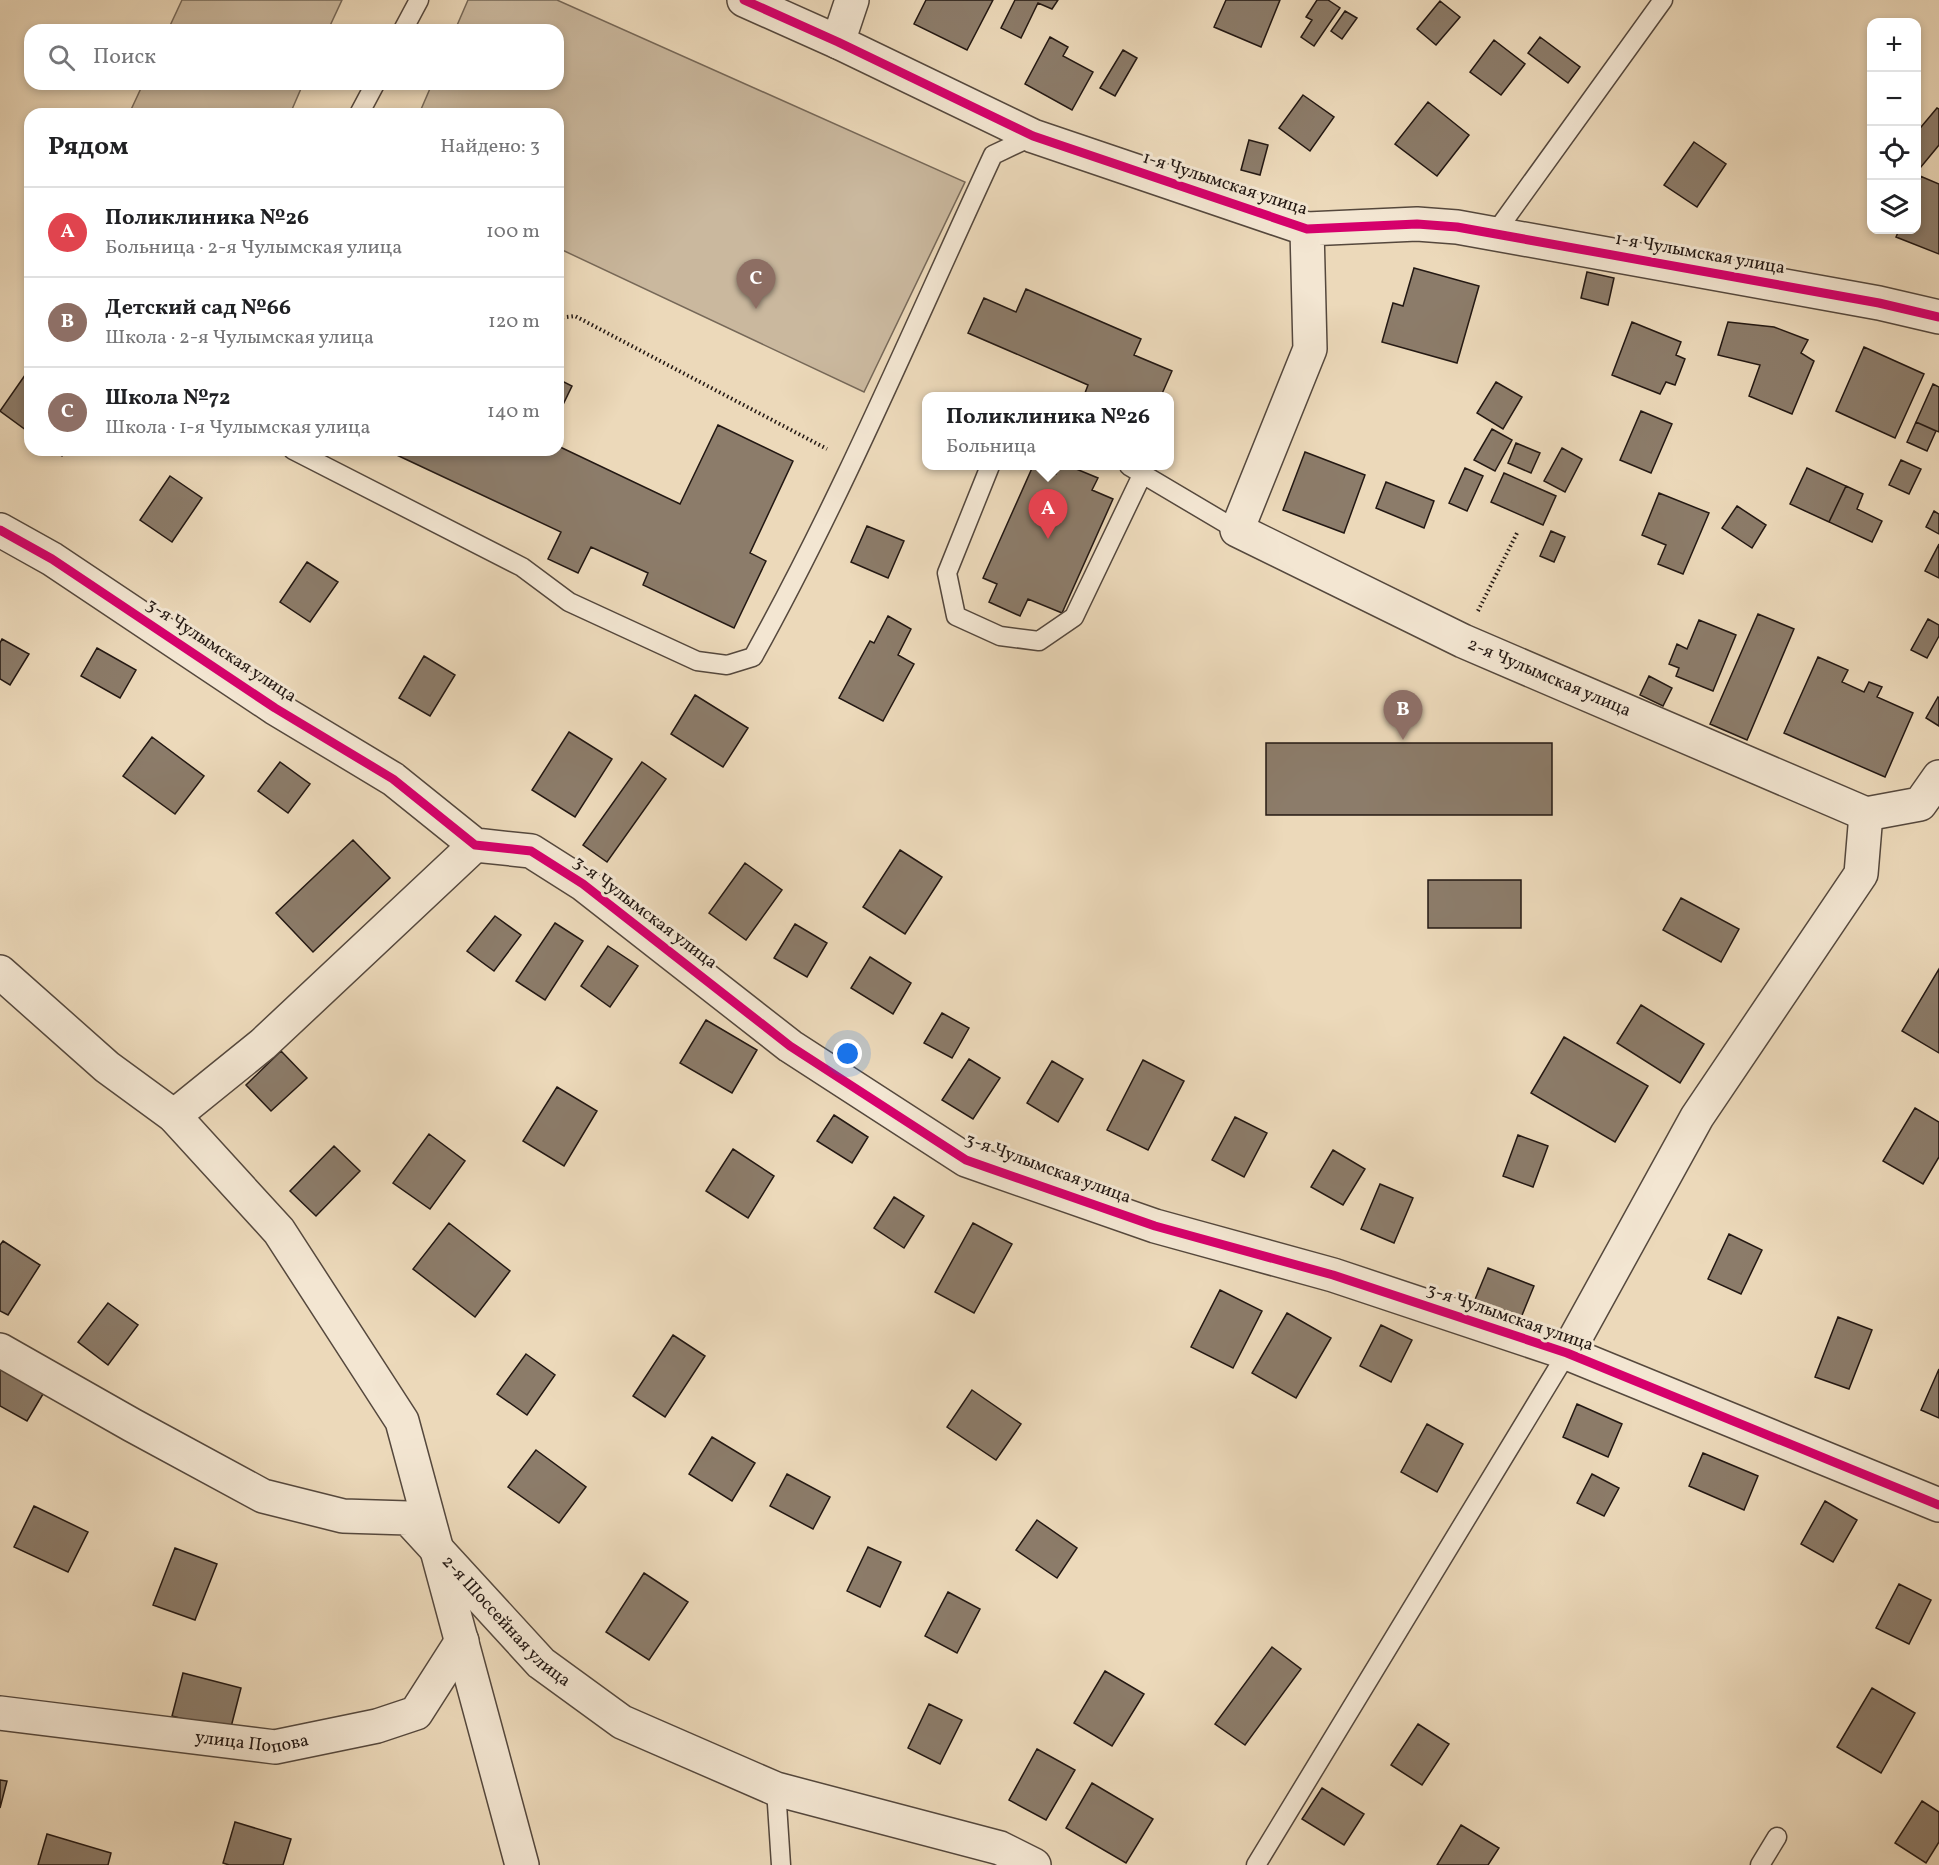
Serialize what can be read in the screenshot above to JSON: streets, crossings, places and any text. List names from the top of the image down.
{
  "streets": {
    "street": [
      "1-я Чулымская улица",
      "3-я Чулымская улица",
      "2-я Чулымская улица",
      "2-я Шоссейная улица",
      "улица Попова"
    ]
  },
  "page": {
    "map_buttons": ["+", "−"],
    "search": "Поиск",
    "heading": ["Рядом", "Найдено: 3"],
    "list": [
      {
        "mark": "A",
        "name": "Поликлиника №26",
        "note": "Больница · 2-я Чулымская улица",
        "value": "100 m"
      },
      {
        "mark": "B",
        "name": "Детский сад №66",
        "note": "Школа · 2-я Чулымская улица",
        "value": "120 m"
      },
      {
        "mark": "C",
        "name": "Школа №72",
        "note": "Школа · 1-я Чулымская улица",
        "value": "140 m"
      }
    ],
    "pins": ["C", "A", "B"],
    "popup": ["Поликлиника №26", "Больница"]
  }
}
